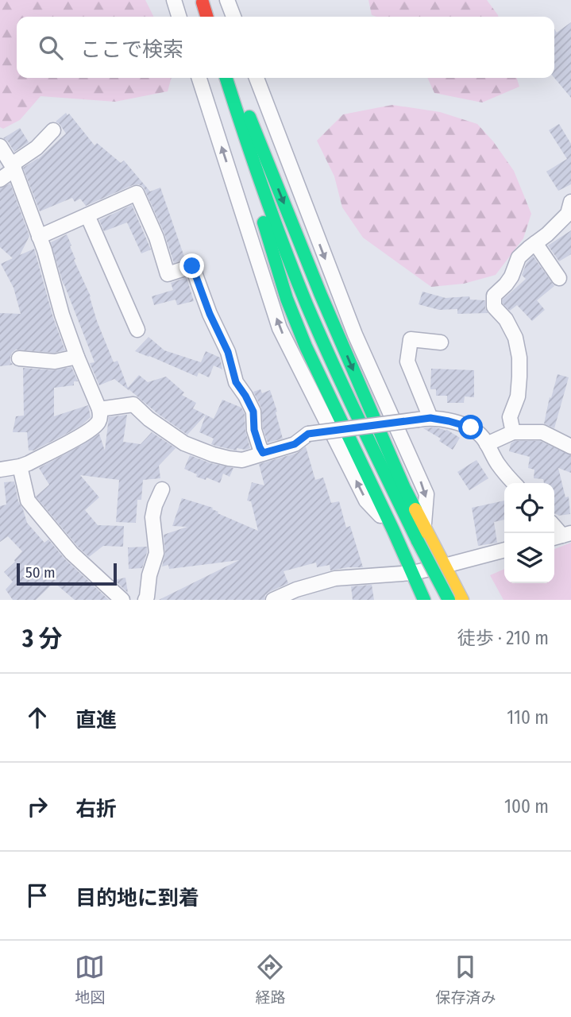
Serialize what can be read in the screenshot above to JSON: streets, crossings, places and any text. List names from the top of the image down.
{
  "scale_bar": "50 m",
  "page": {
    "search": "ここで検索",
    "scale": "50 m",
    "heading": ["3 分", "徒歩 · 210 m"],
    "list": [
      ["直進", "110 m"],
      ["右折", "100 m"],
      "目的地に到着"
    ],
    "nav": ["地図", "経路", "保存済み"]
  }
}
